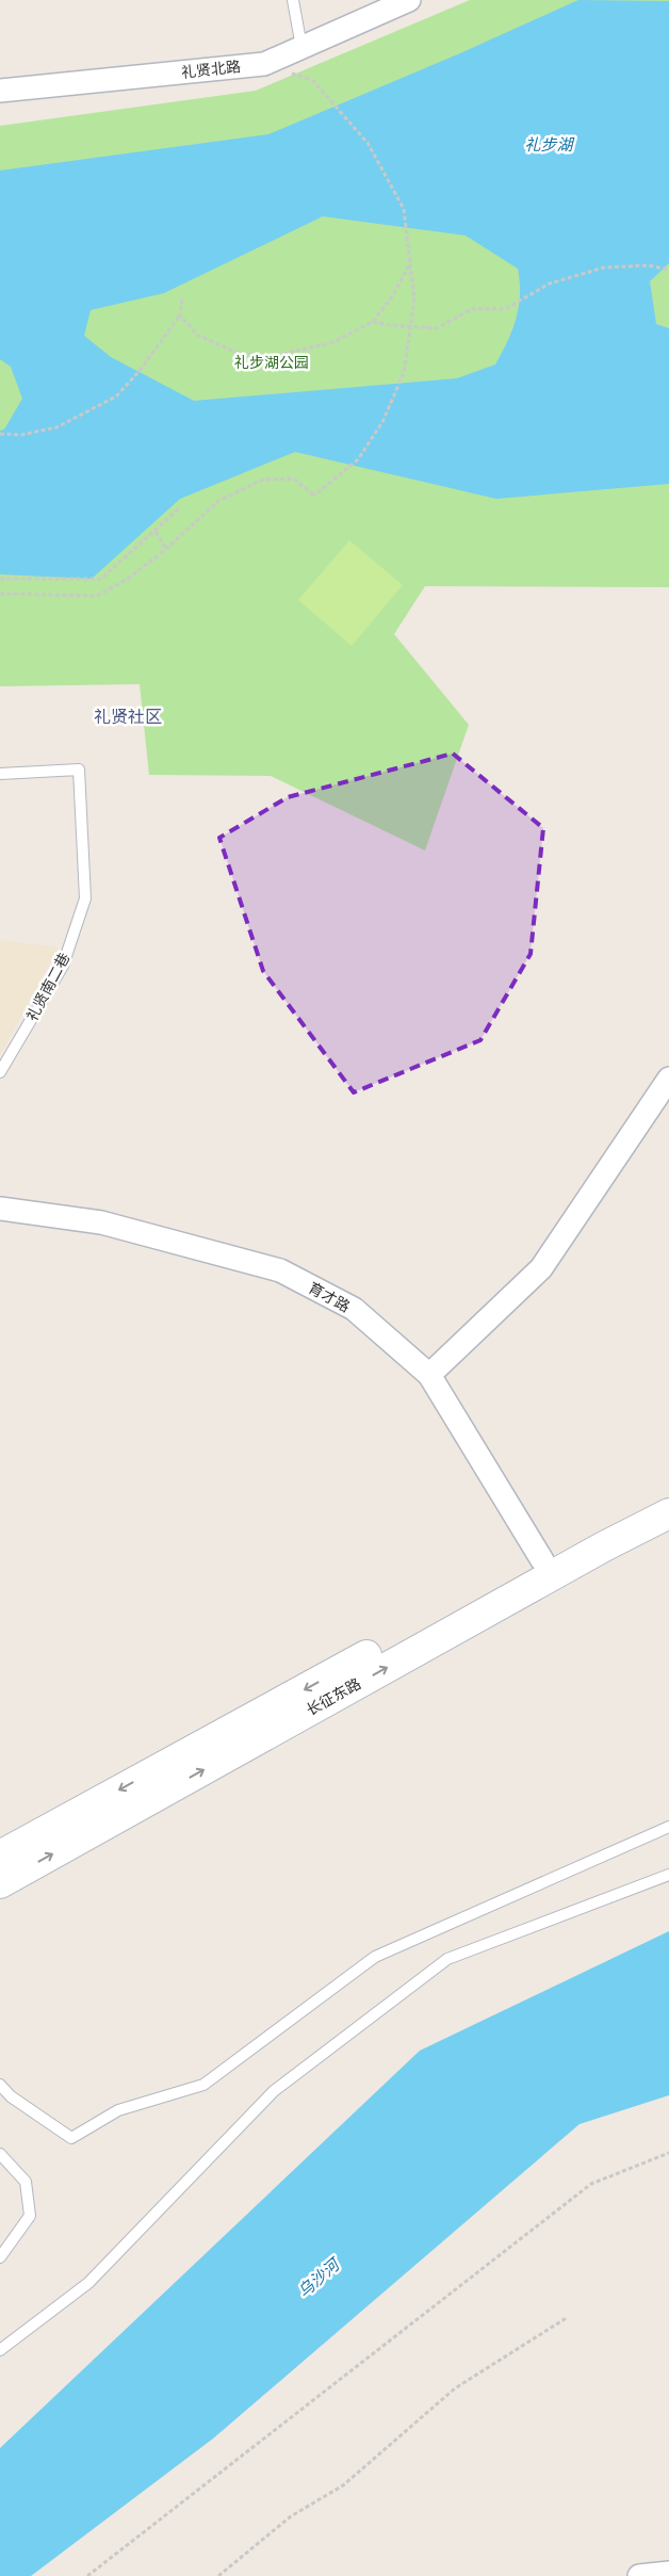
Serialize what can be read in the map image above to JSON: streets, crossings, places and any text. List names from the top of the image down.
{
  "streets": {
    "main road": ["长征东路"],
    "street": ["礼贤北路", "育才路"],
    "lane": ["礼贤南二巷"]
  },
  "crossings": [
    ["育才路", "长征东路"]
  ],
  "districts": ["礼贤社区"],
  "water": ["礼步湖", "乌沙河"],
  "parks": ["礼步湖公园"]
}
